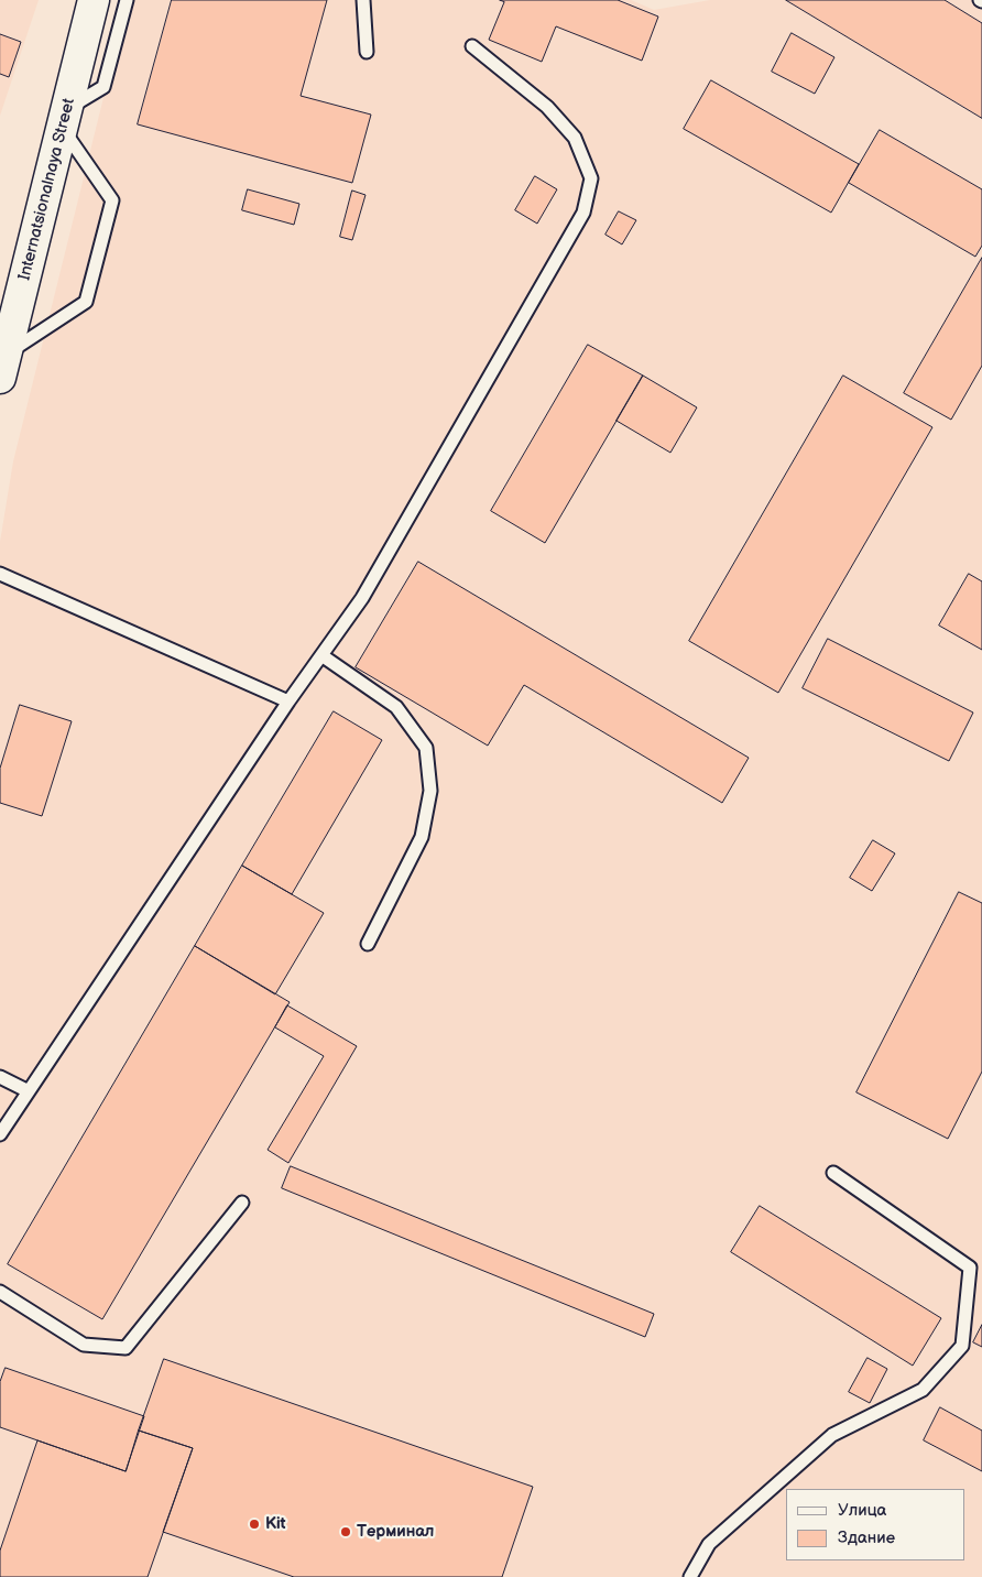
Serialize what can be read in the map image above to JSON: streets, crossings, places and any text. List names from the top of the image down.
{
  "streets": {
    "street": ["Internatsionalnaya Street"]
  },
  "places": ["Kit", "Терминал"],
  "legend": ["Улица", "Здание"]
}
